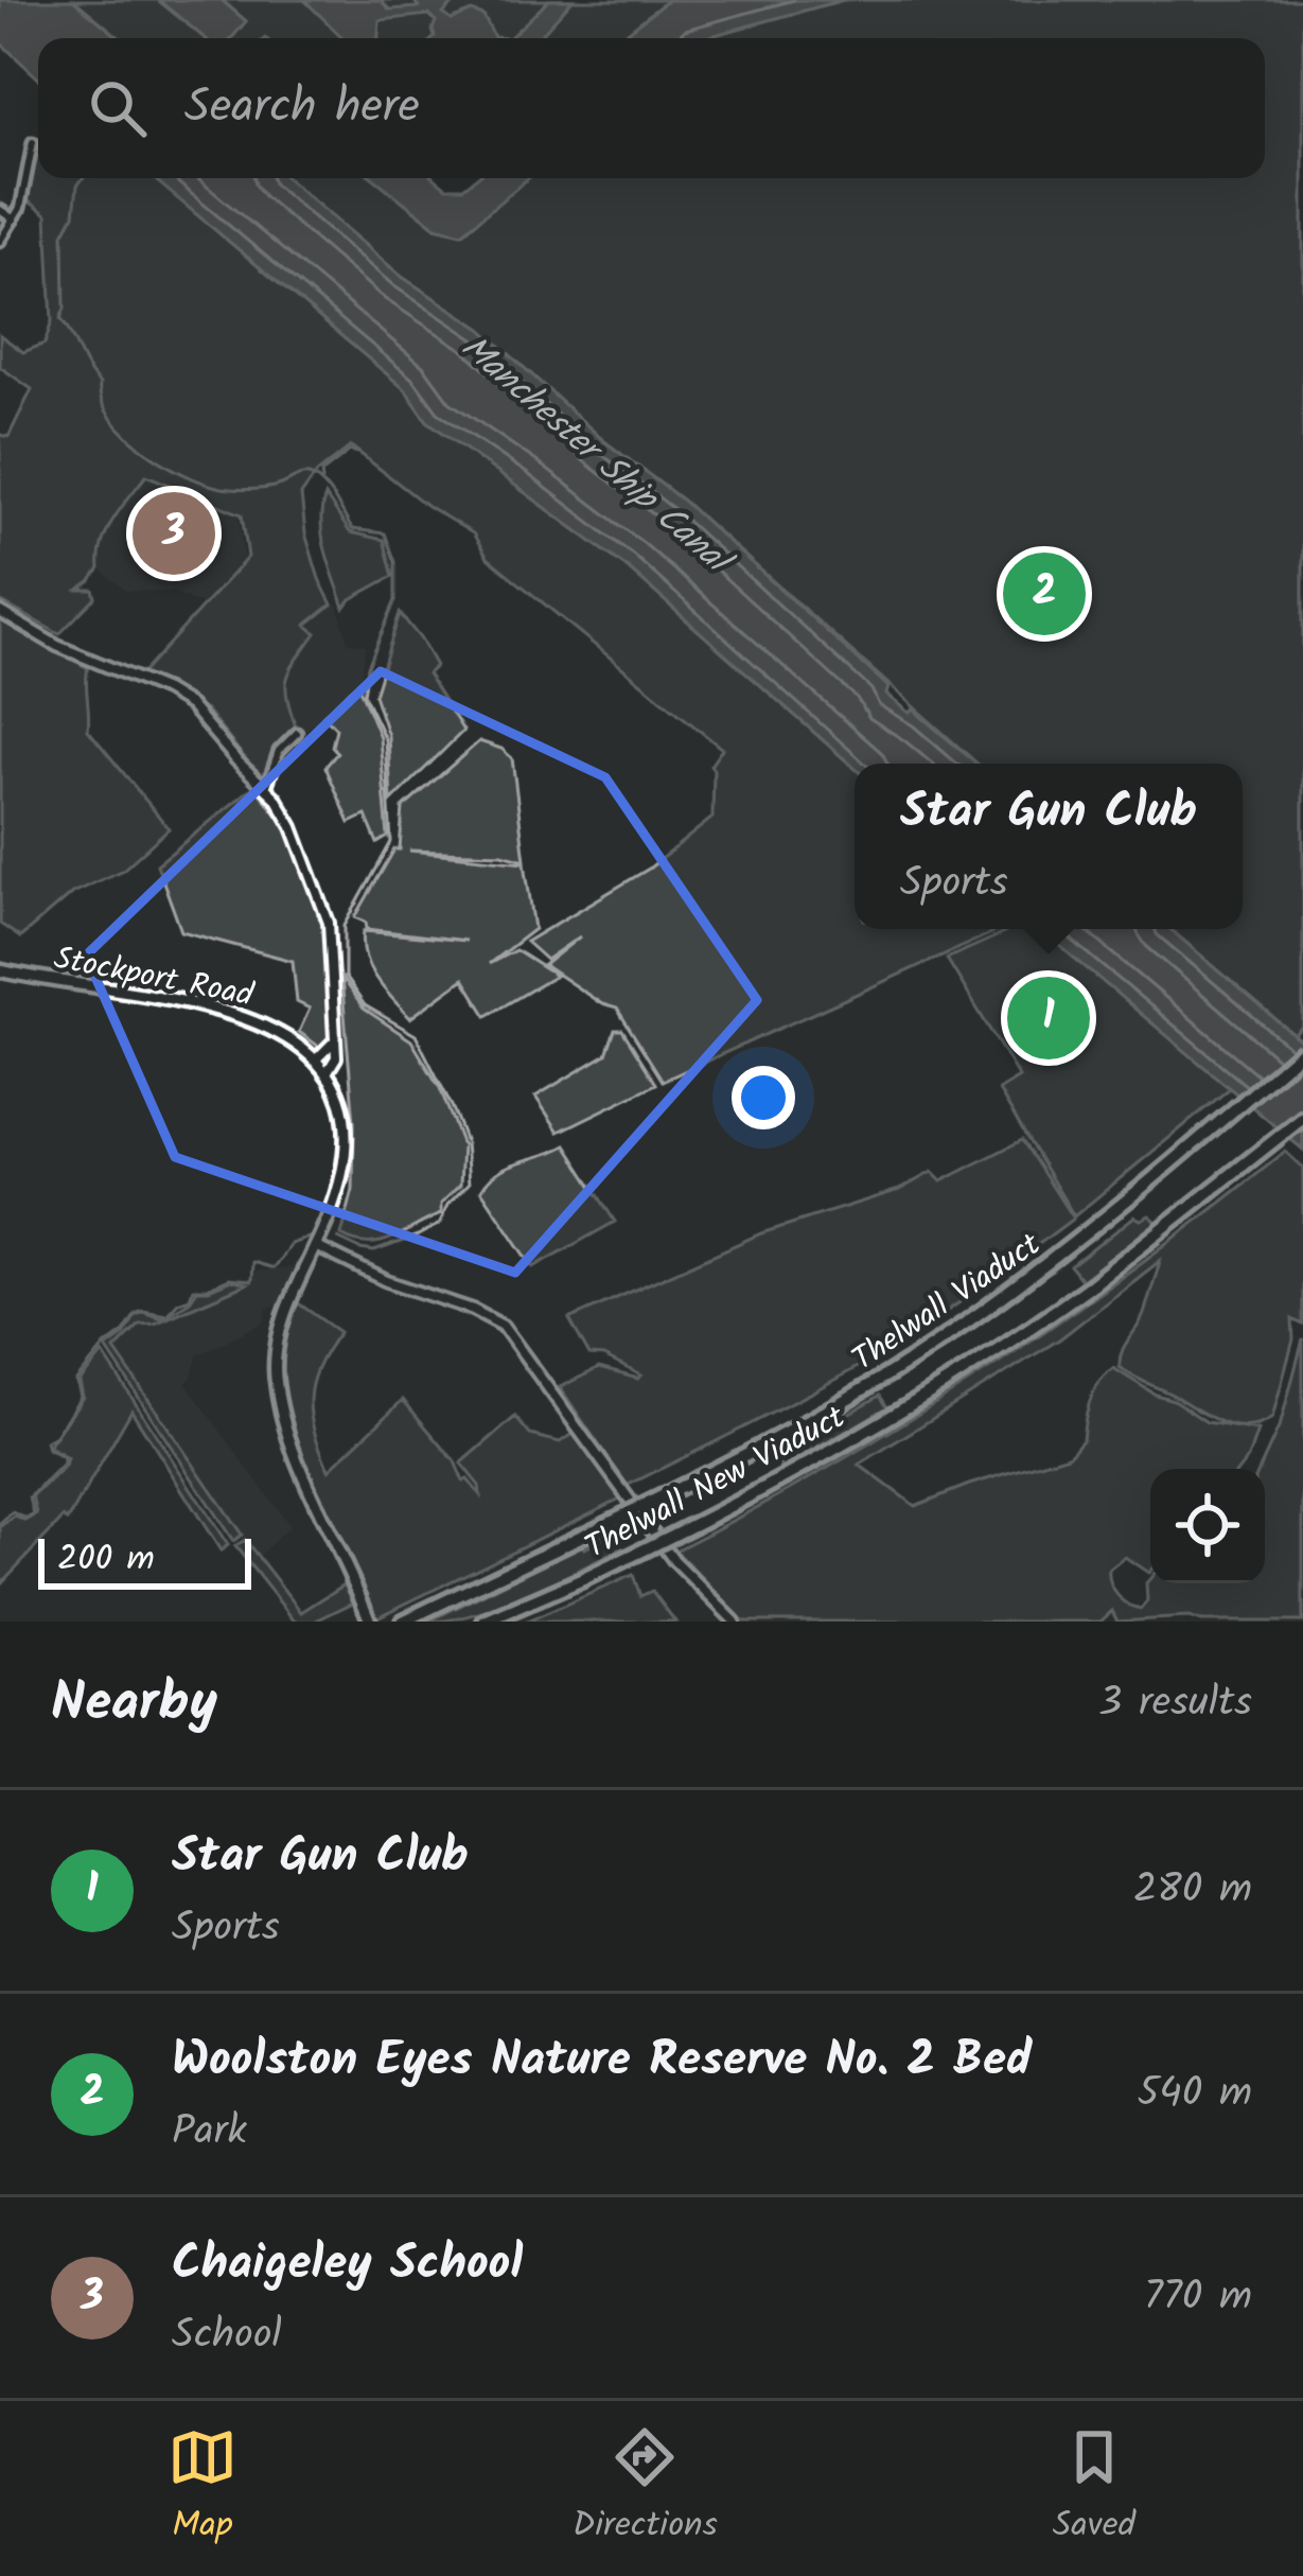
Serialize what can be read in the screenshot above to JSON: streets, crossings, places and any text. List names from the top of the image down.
{
  "streets": {
    "highway": ["Thelwall Viaduct", "Thelwall New Viaduct"],
    "main road": ["Stockport Road"]
  },
  "water": ["Manchester Ship Canal"],
  "scale_bar": "200 m",
  "page": {
    "search": "Search here",
    "pins": ["3", "2", "1"],
    "popup": ["Star Gun Club", "Sports"],
    "scale": "200 m",
    "heading": ["Nearby", "3 results"],
    "list": [
      {
        "mark": "1",
        "name": "Star Gun Club",
        "note": "Sports",
        "value": "280 m"
      },
      {
        "mark": "2",
        "name": "Woolston Eyes Nature Reserve No. 2 Bed",
        "note": "Park",
        "value": "540 m"
      },
      {
        "mark": "3",
        "name": "Chaigeley School",
        "note": "School",
        "value": "770 m"
      }
    ],
    "nav": ["Map", "Directions", "Saved"]
  }
}
